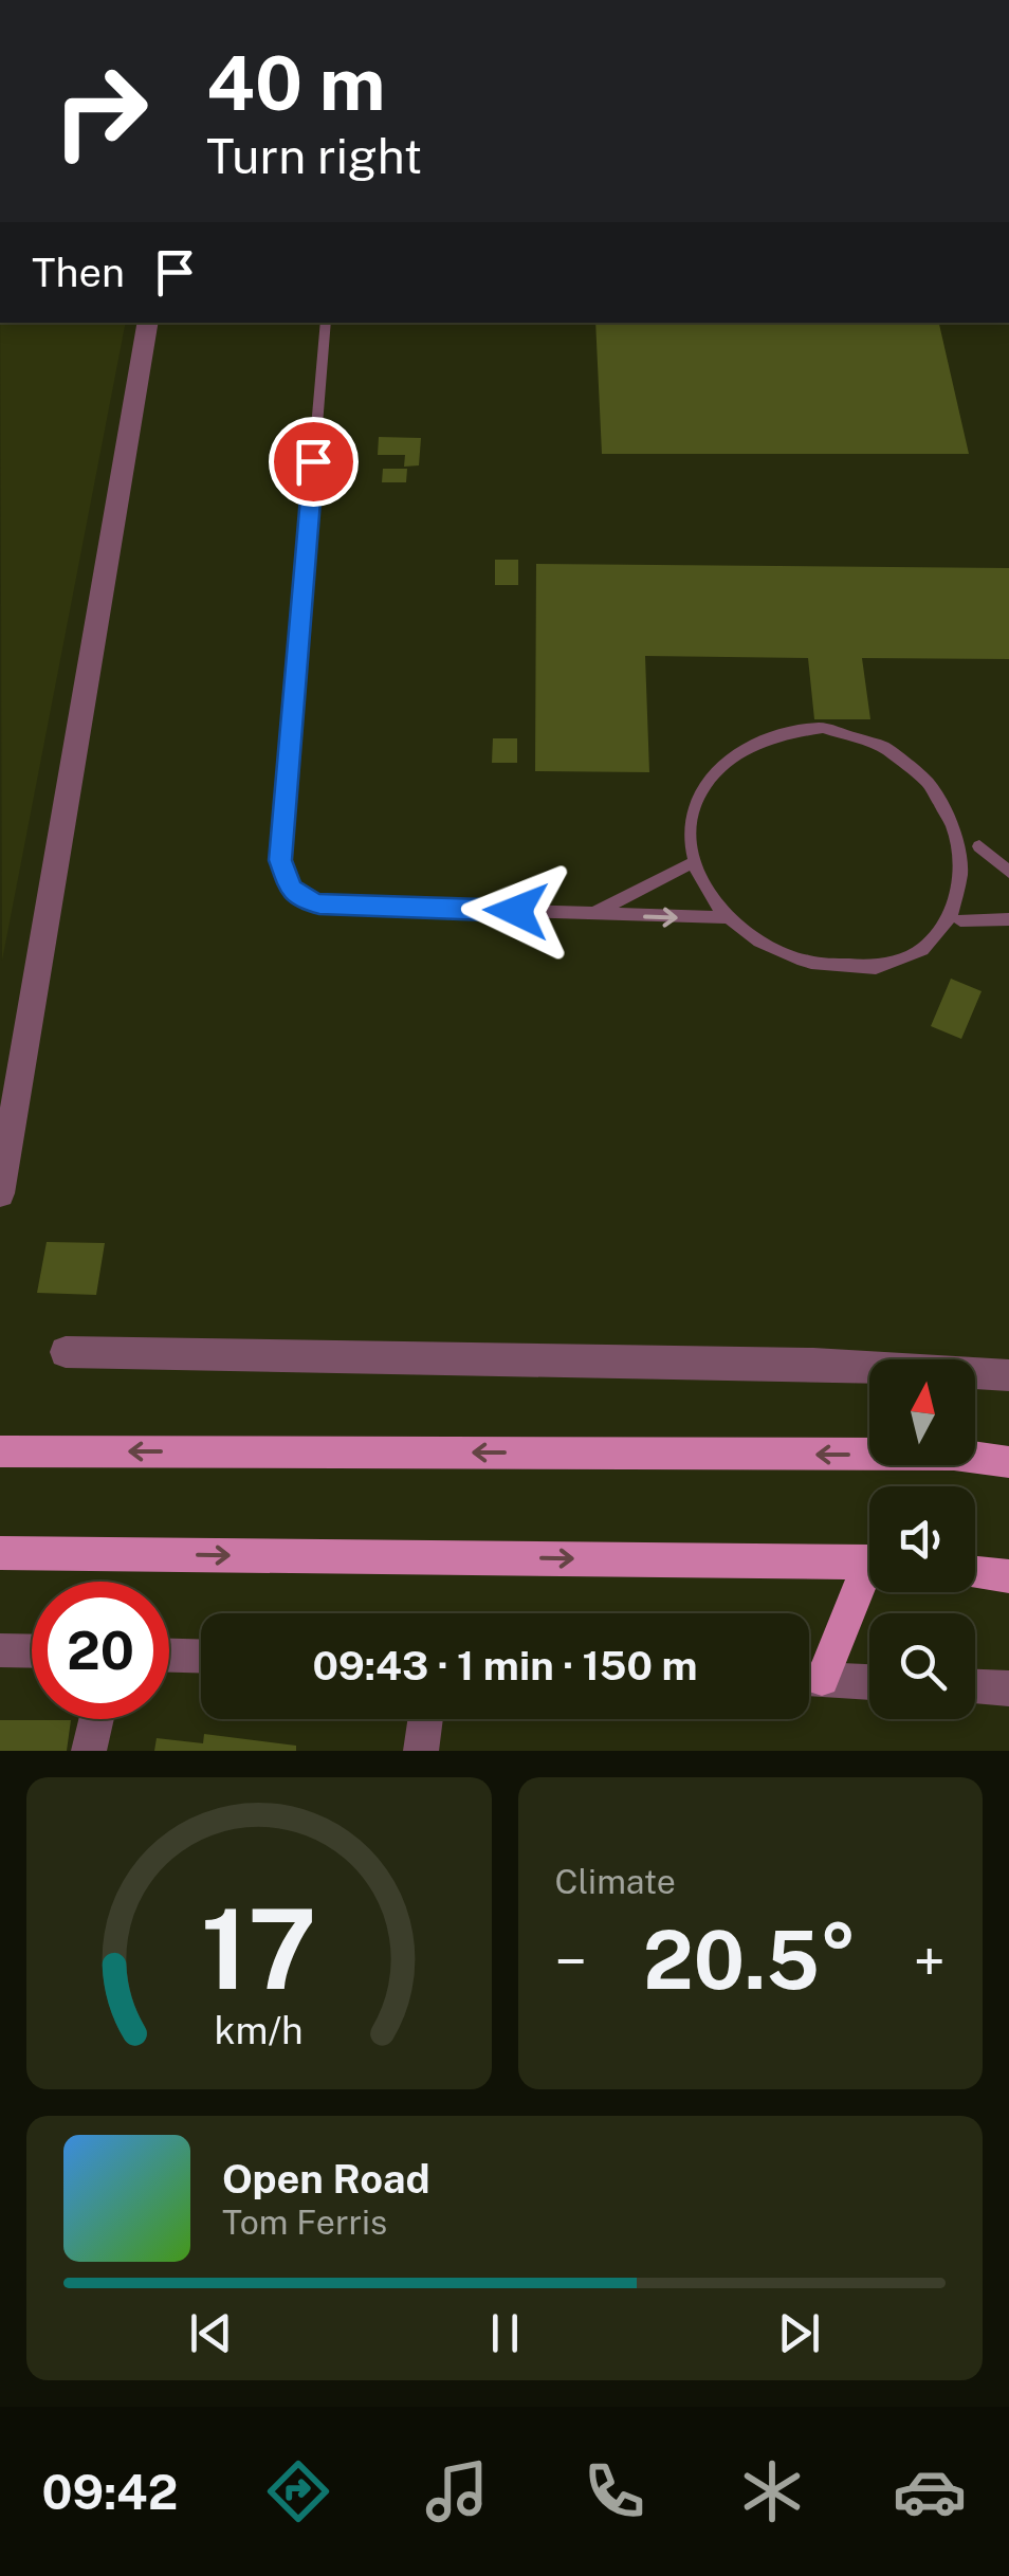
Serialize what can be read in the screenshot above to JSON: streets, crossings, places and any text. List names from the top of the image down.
{
  "north": "top",
  "page": {
    "turn": ["40 m", "Turn right"],
    "then": "Then",
    "limit": "20",
    "trip": "09:43 · 1 min · 150 m",
    "tile": "Climate",
    "heat": ["−", "20.5°", "+"],
    "song": ["Open Road", "Tom Ferris"],
    "tabs": "09:42",
    "gauge": ["17", "km/h"]
  }
}
